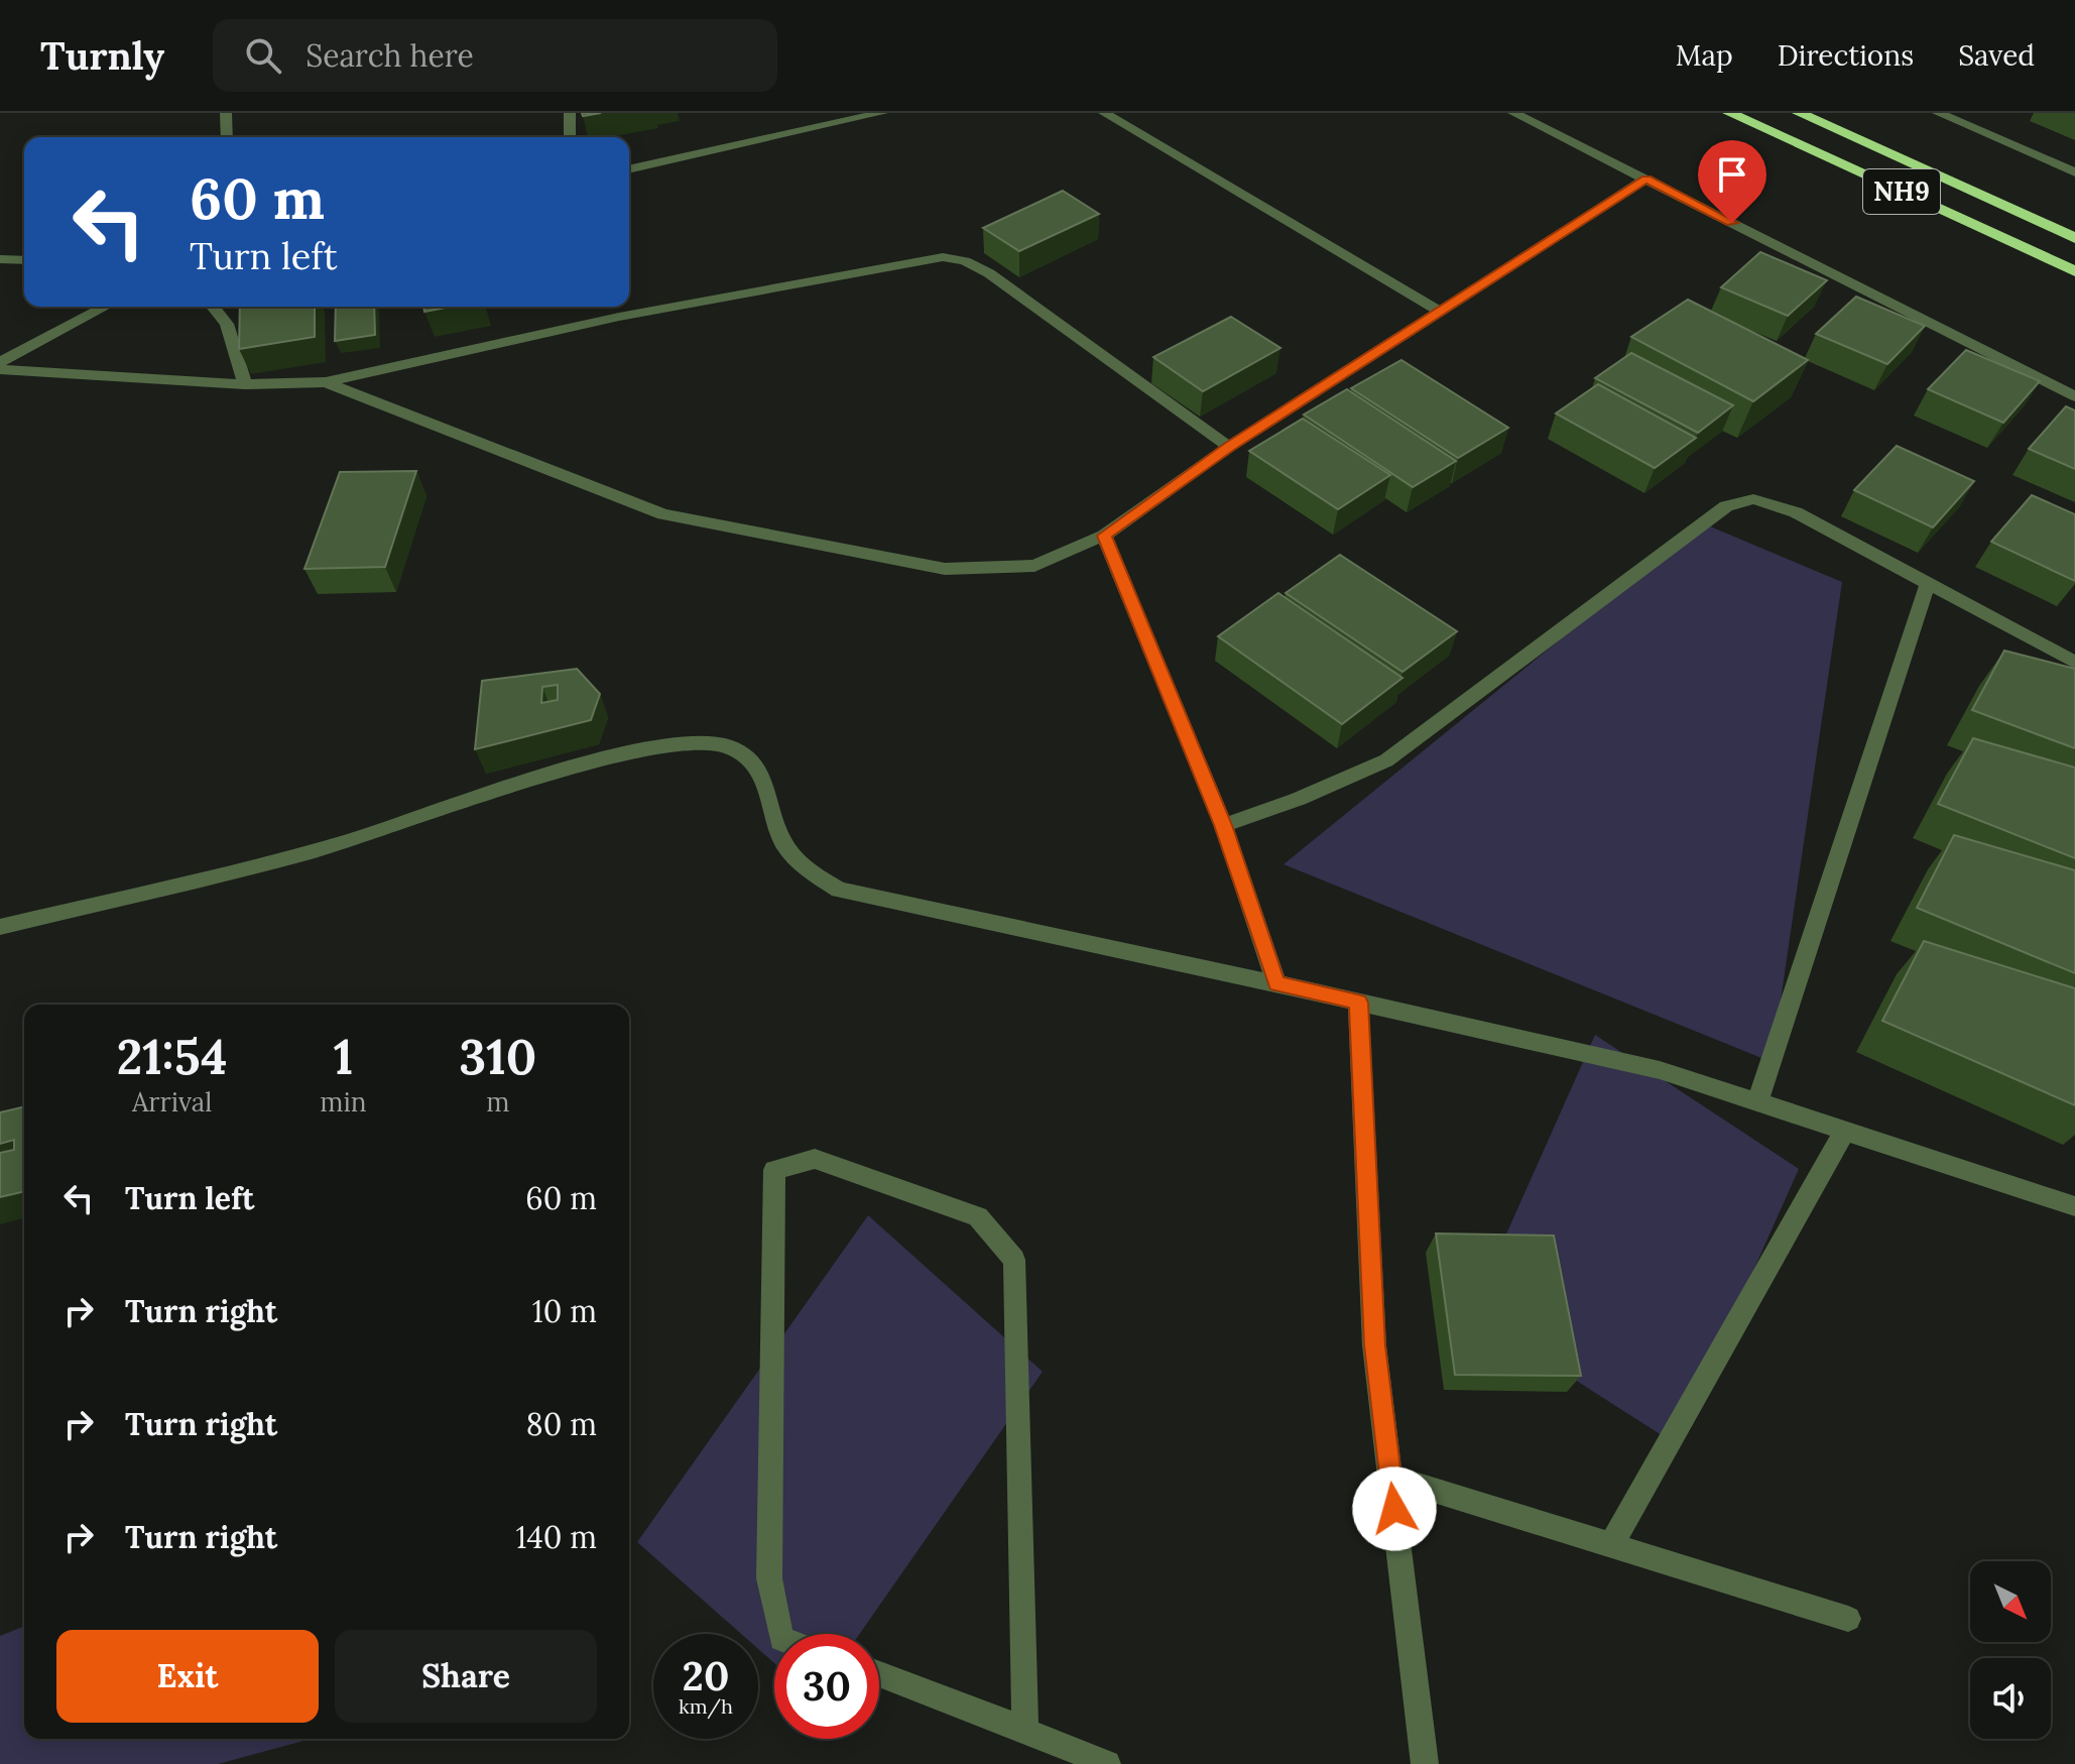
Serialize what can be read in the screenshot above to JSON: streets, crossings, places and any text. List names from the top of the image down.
{
  "streets": {
    "highway": ["NH9"]
  },
  "north": "bottom right",
  "page": {
    "header": "Turnly",
    "search": "Search here",
    "nav": ["Map", "Directions", "Saved"],
    "turn": ["60 m", "Turn left"],
    "eta": [
      "21:54",
      "Arrival",
      "1",
      "min",
      "310",
      "m"
    ],
    "list": [
      {
        "name": "Turn left",
        "value": "60 m"
      },
      {
        "name": "Turn right",
        "value": "10 m"
      },
      {
        "name": "Turn right",
        "value": "80 m"
      },
      {
        "name": "Turn right",
        "value": "140 m"
      }
    ],
    "buttons": ["Exit", "Share"],
    "speed": "20 km/h",
    "limit": "30"
  }
}
